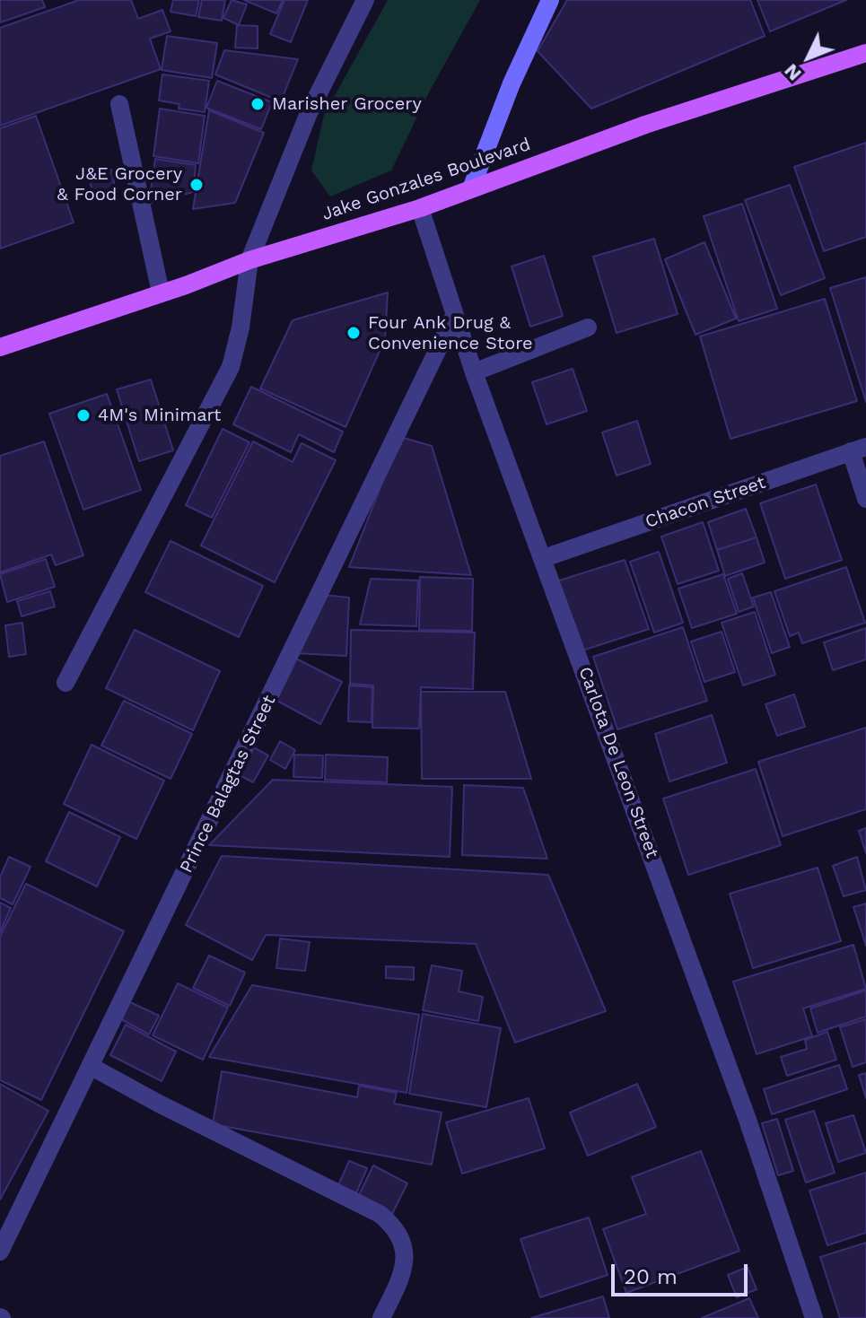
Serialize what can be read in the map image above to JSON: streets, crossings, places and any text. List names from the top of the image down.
{
  "streets": {
    "main road": ["Jake Gonzales Boulevard"],
    "street": ["Chacon Street", "Carlota De Leon Street", "Prince Balagtas Street"]
  },
  "crossings": [
    ["Jake Gonzales Boulevard", "Carlota De Leon Street"],
    ["Chacon Street", "Carlota De Leon Street"],
    ["Carlota De Leon Street", "Prince Balagtas Street"]
  ],
  "places": [
    "Marisher Grocery",
    "J&E Grocery & Food Corner",
    "Four Ank Drug & Convenience Store",
    "4M's Minimart"
  ],
  "scale_bar": "20 m",
  "north": "bottom left"
}
